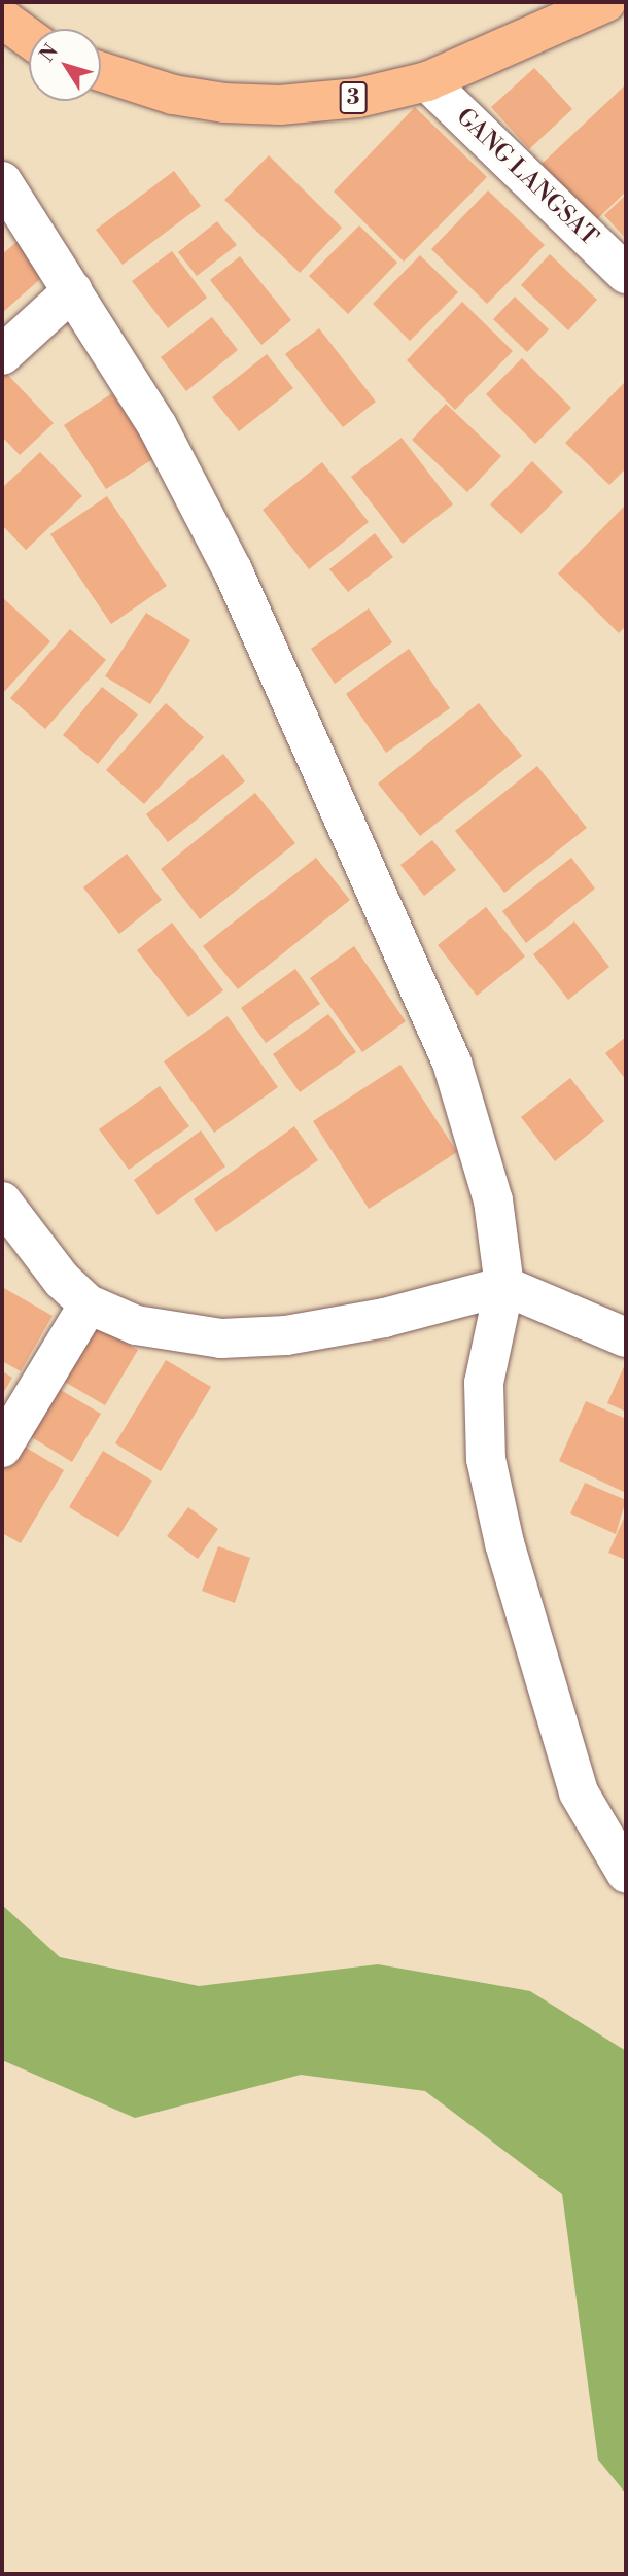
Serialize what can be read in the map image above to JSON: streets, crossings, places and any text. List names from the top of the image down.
{
  "streets": {
    "highway": ["3"],
    "street": ["GANG LANGSAT"]
  },
  "crossings": [
    ["3", "GANG LANGSAT"]
  ],
  "north": "top left"
}
